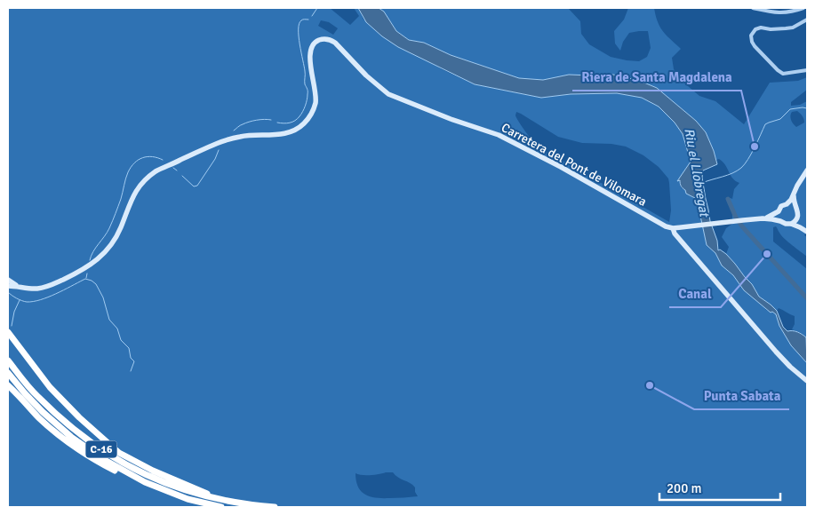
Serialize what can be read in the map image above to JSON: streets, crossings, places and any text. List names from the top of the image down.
{
  "streets": {
    "highway": ["C-16"],
    "street": ["Carretera del Pont de Vilomara"]
  },
  "water": ["Riu el Llobregat"],
  "places": ["Riera de Santa Magdalena", "Canal", "Punta Sabata"],
  "scale_bar": "200 m"
}
